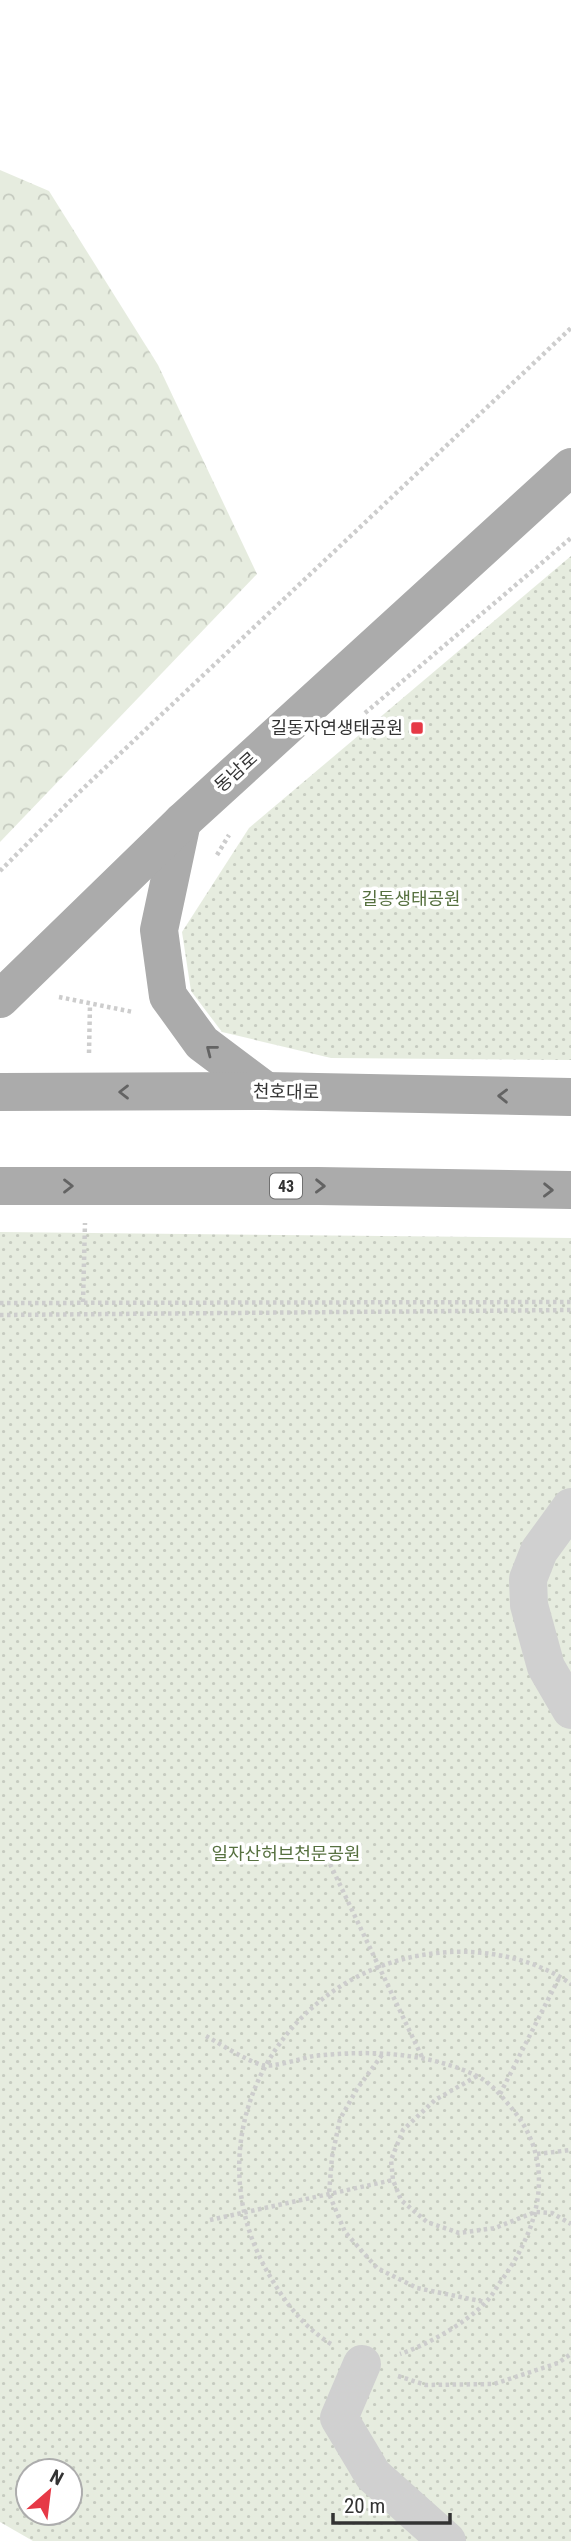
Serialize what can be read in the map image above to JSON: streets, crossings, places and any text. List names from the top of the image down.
{
  "streets": {
    "main road": ["동남로", "천호대로", "43"]
  },
  "parks": ["길동생태공원", "일자산허브천문공원"],
  "places": {
    "transit": ["길동자연생태공원"]
  },
  "scale_bar": "20 m",
  "north": "top right"
}
